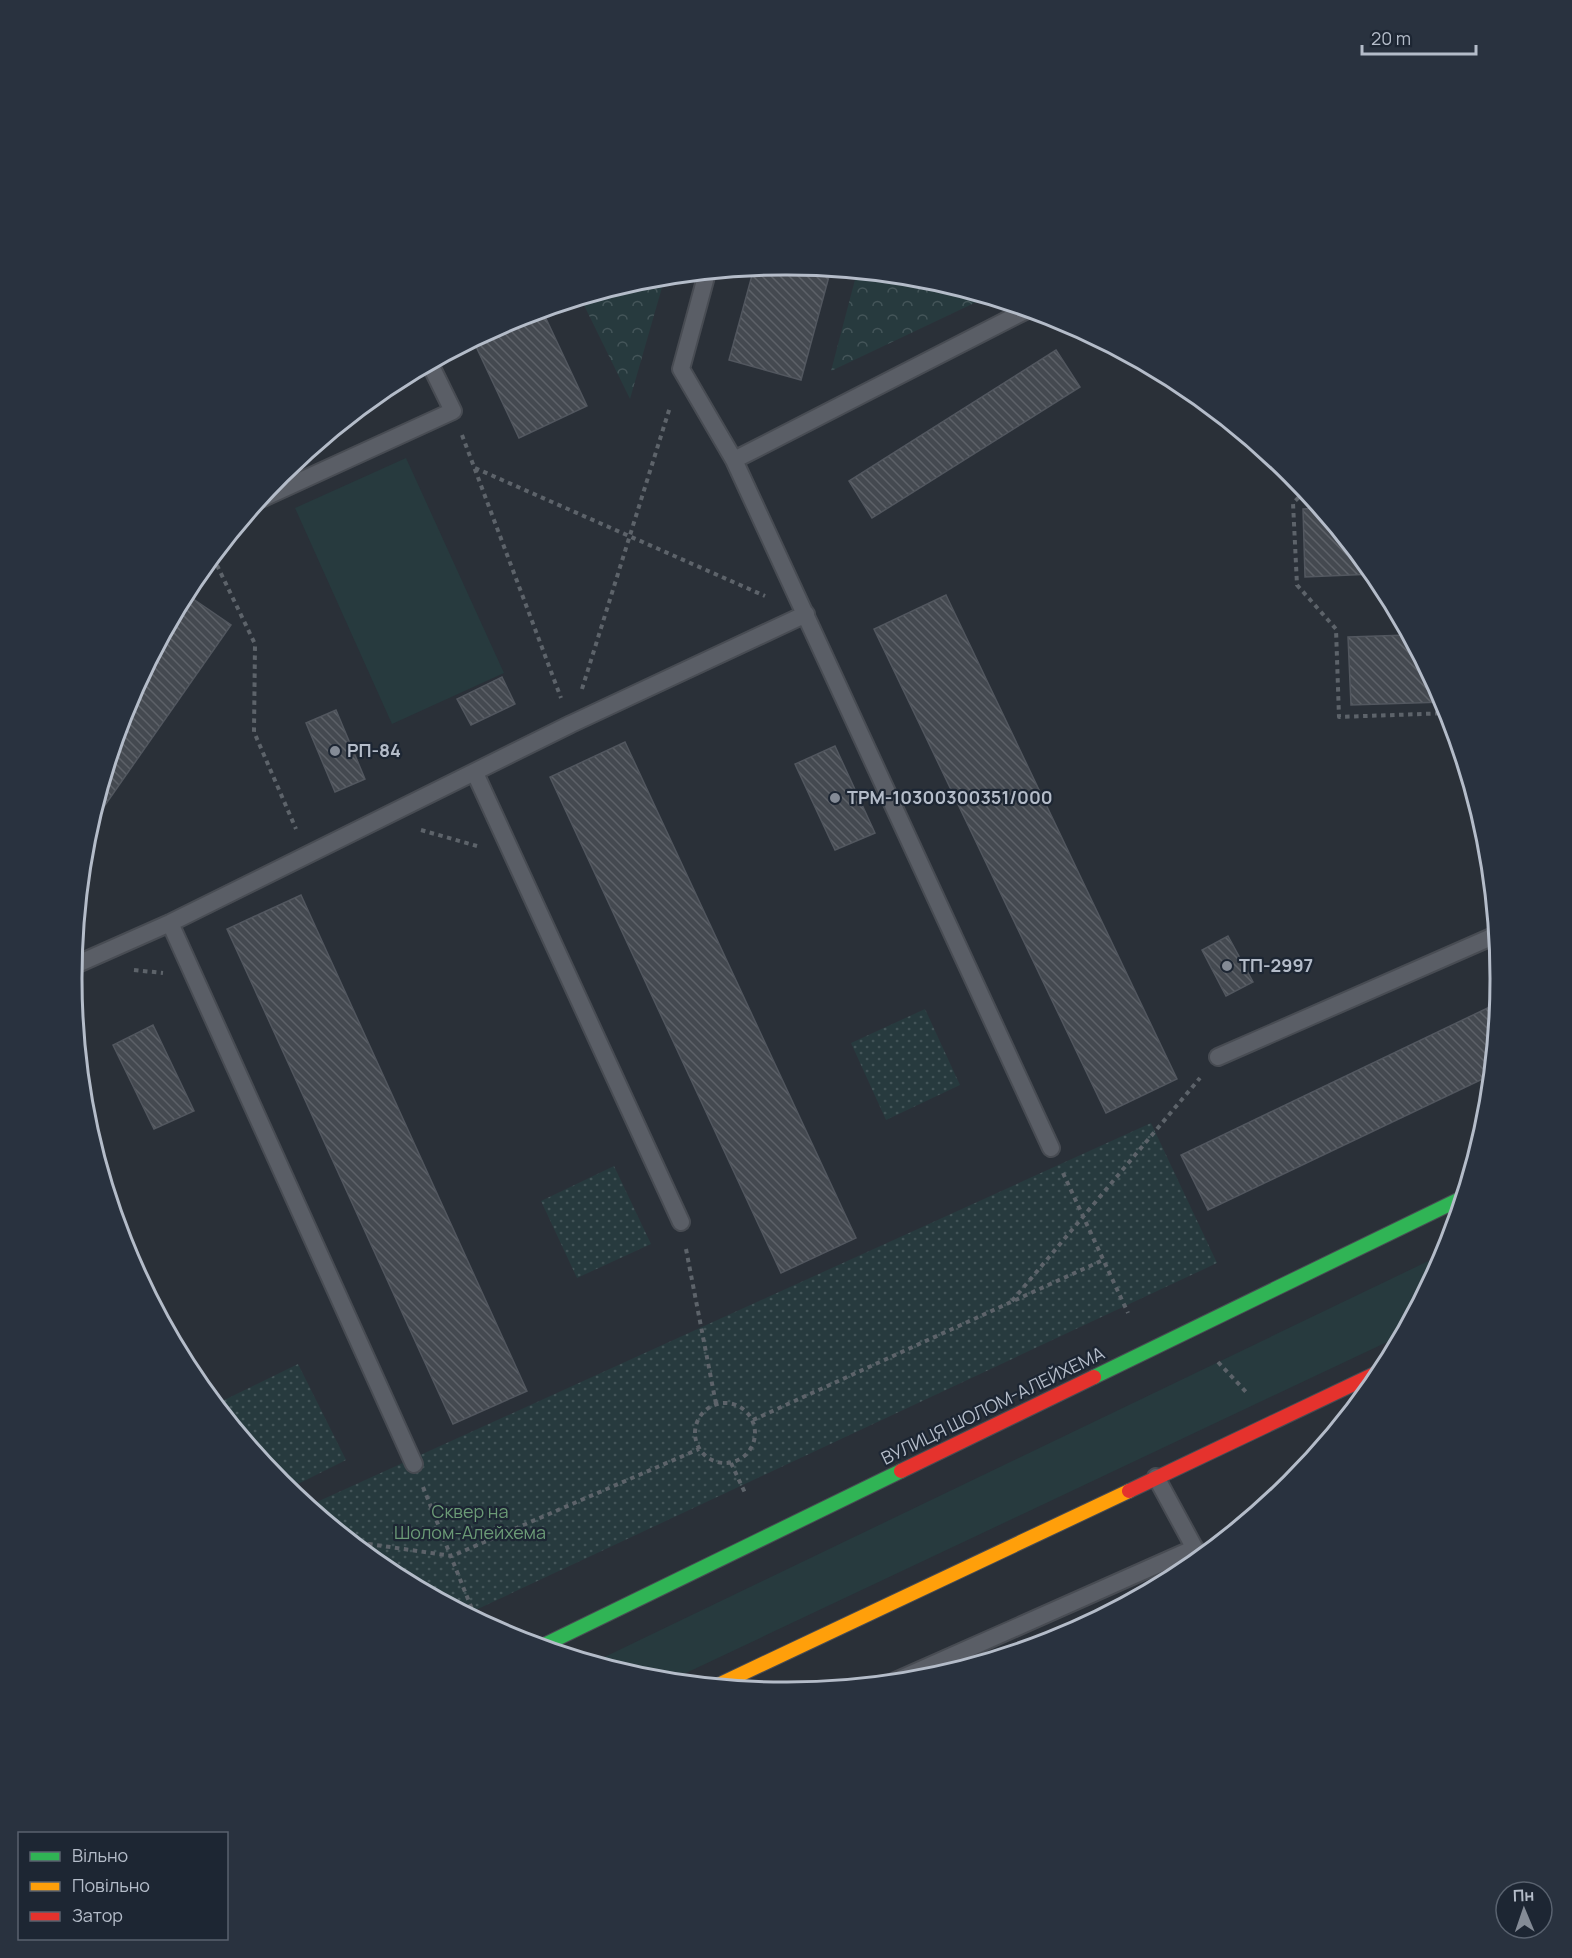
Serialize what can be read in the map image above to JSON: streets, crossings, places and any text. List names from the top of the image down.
{
  "streets": {
    "street": ["ВУЛИЦЯ ШОЛОМ-АЛЕЙХЕМА"]
  },
  "parks": ["Сквер на Шолом-Алейхема"],
  "places": ["РП-84", "ТРМ-10300300351/000", "ТП-2997"],
  "legend": ["Вільно", "Повільно", "Затор"],
  "scale_bar": "20 m",
  "north": "top"
}
